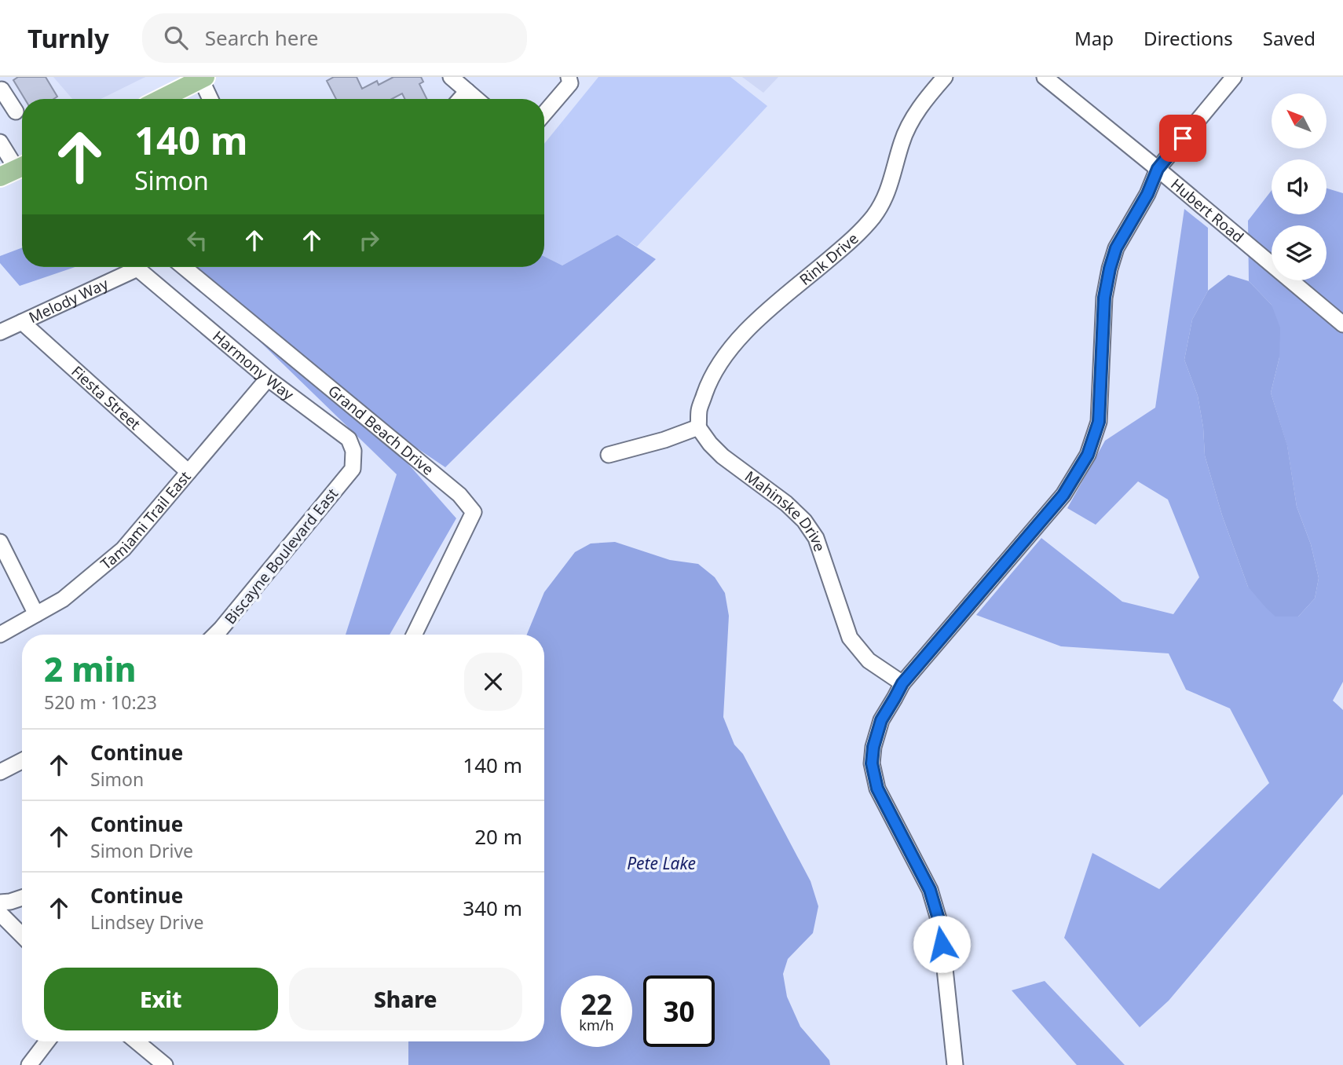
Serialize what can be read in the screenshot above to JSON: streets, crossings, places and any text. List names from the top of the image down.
{
  "streets": {
    "street": [
      "Hubert Road",
      "Rink Drive",
      "Melody Way",
      "Harmony Way",
      "Fiesta Street",
      "Grand Beach Drive",
      "Mahinske Drive",
      "Tamiami Trail East",
      "Biscayne Boulevard East"
    ]
  },
  "crossings": [
    ["Rink Drive", "Mahinske Drive"],
    ["Melody Way", "Harmony Way"],
    ["Melody Way", "Fiesta Street"],
    ["Harmony Way", "Tamiami Trail East"],
    ["Harmony Way", "Biscayne Boulevard East"],
    ["Fiesta Street", "Tamiami Trail East"]
  ],
  "water": ["Pete Lake"],
  "north": "top left",
  "page": {
    "header": "Turnly",
    "search": "Search here",
    "nav": ["Map", "Directions", "Saved"],
    "turn": ["140 m", "Simon"],
    "heading": ["2 min", "520 m · 10:23"],
    "list": [
      {
        "name": "Continue",
        "note": "Simon",
        "value": "140 m"
      },
      {
        "name": "Continue",
        "note": "Simon Drive",
        "value": "20 m"
      },
      {
        "name": "Continue",
        "note": "Lindsey Drive",
        "value": "340 m"
      }
    ],
    "buttons": ["Exit", "Share"],
    "speed": "22 km/h",
    "limit": "30"
  }
}
